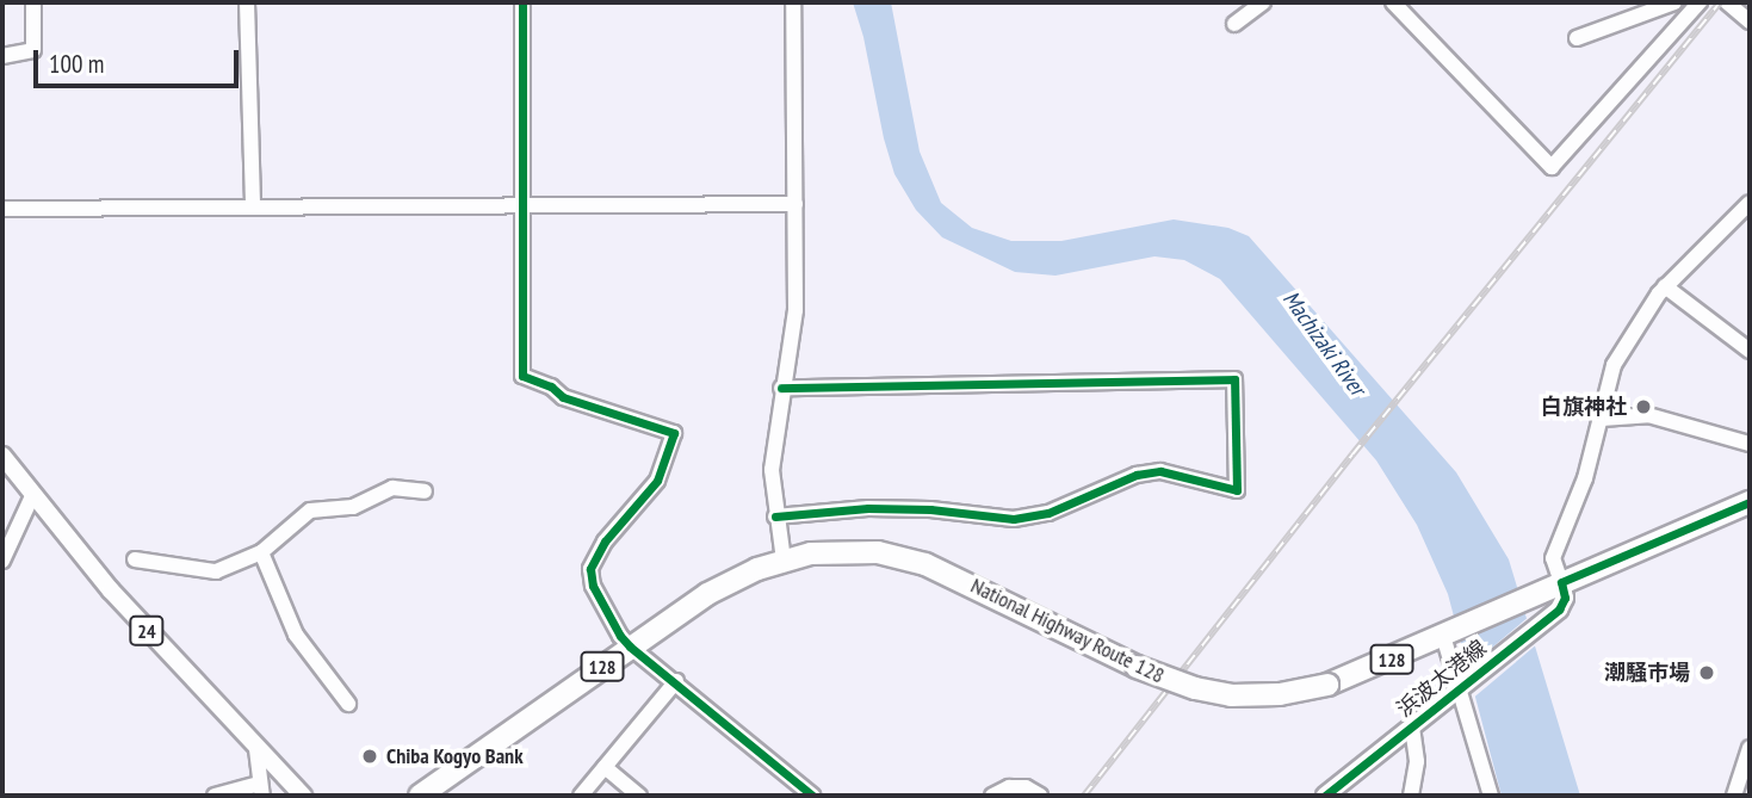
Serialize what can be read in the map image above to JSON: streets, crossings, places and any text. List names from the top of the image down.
{
  "streets": {
    "highway": ["National Highway Route 128", "128"],
    "main road": ["24", "浜波太港線"]
  },
  "crossings": [
    ["National Highway Route 128", "浜波太港線"]
  ],
  "water": ["Machizaki River"],
  "places": ["白旗神社", "潮騒市場", "Chiba Kogyo Bank"],
  "scale_bar": "100 m"
}
